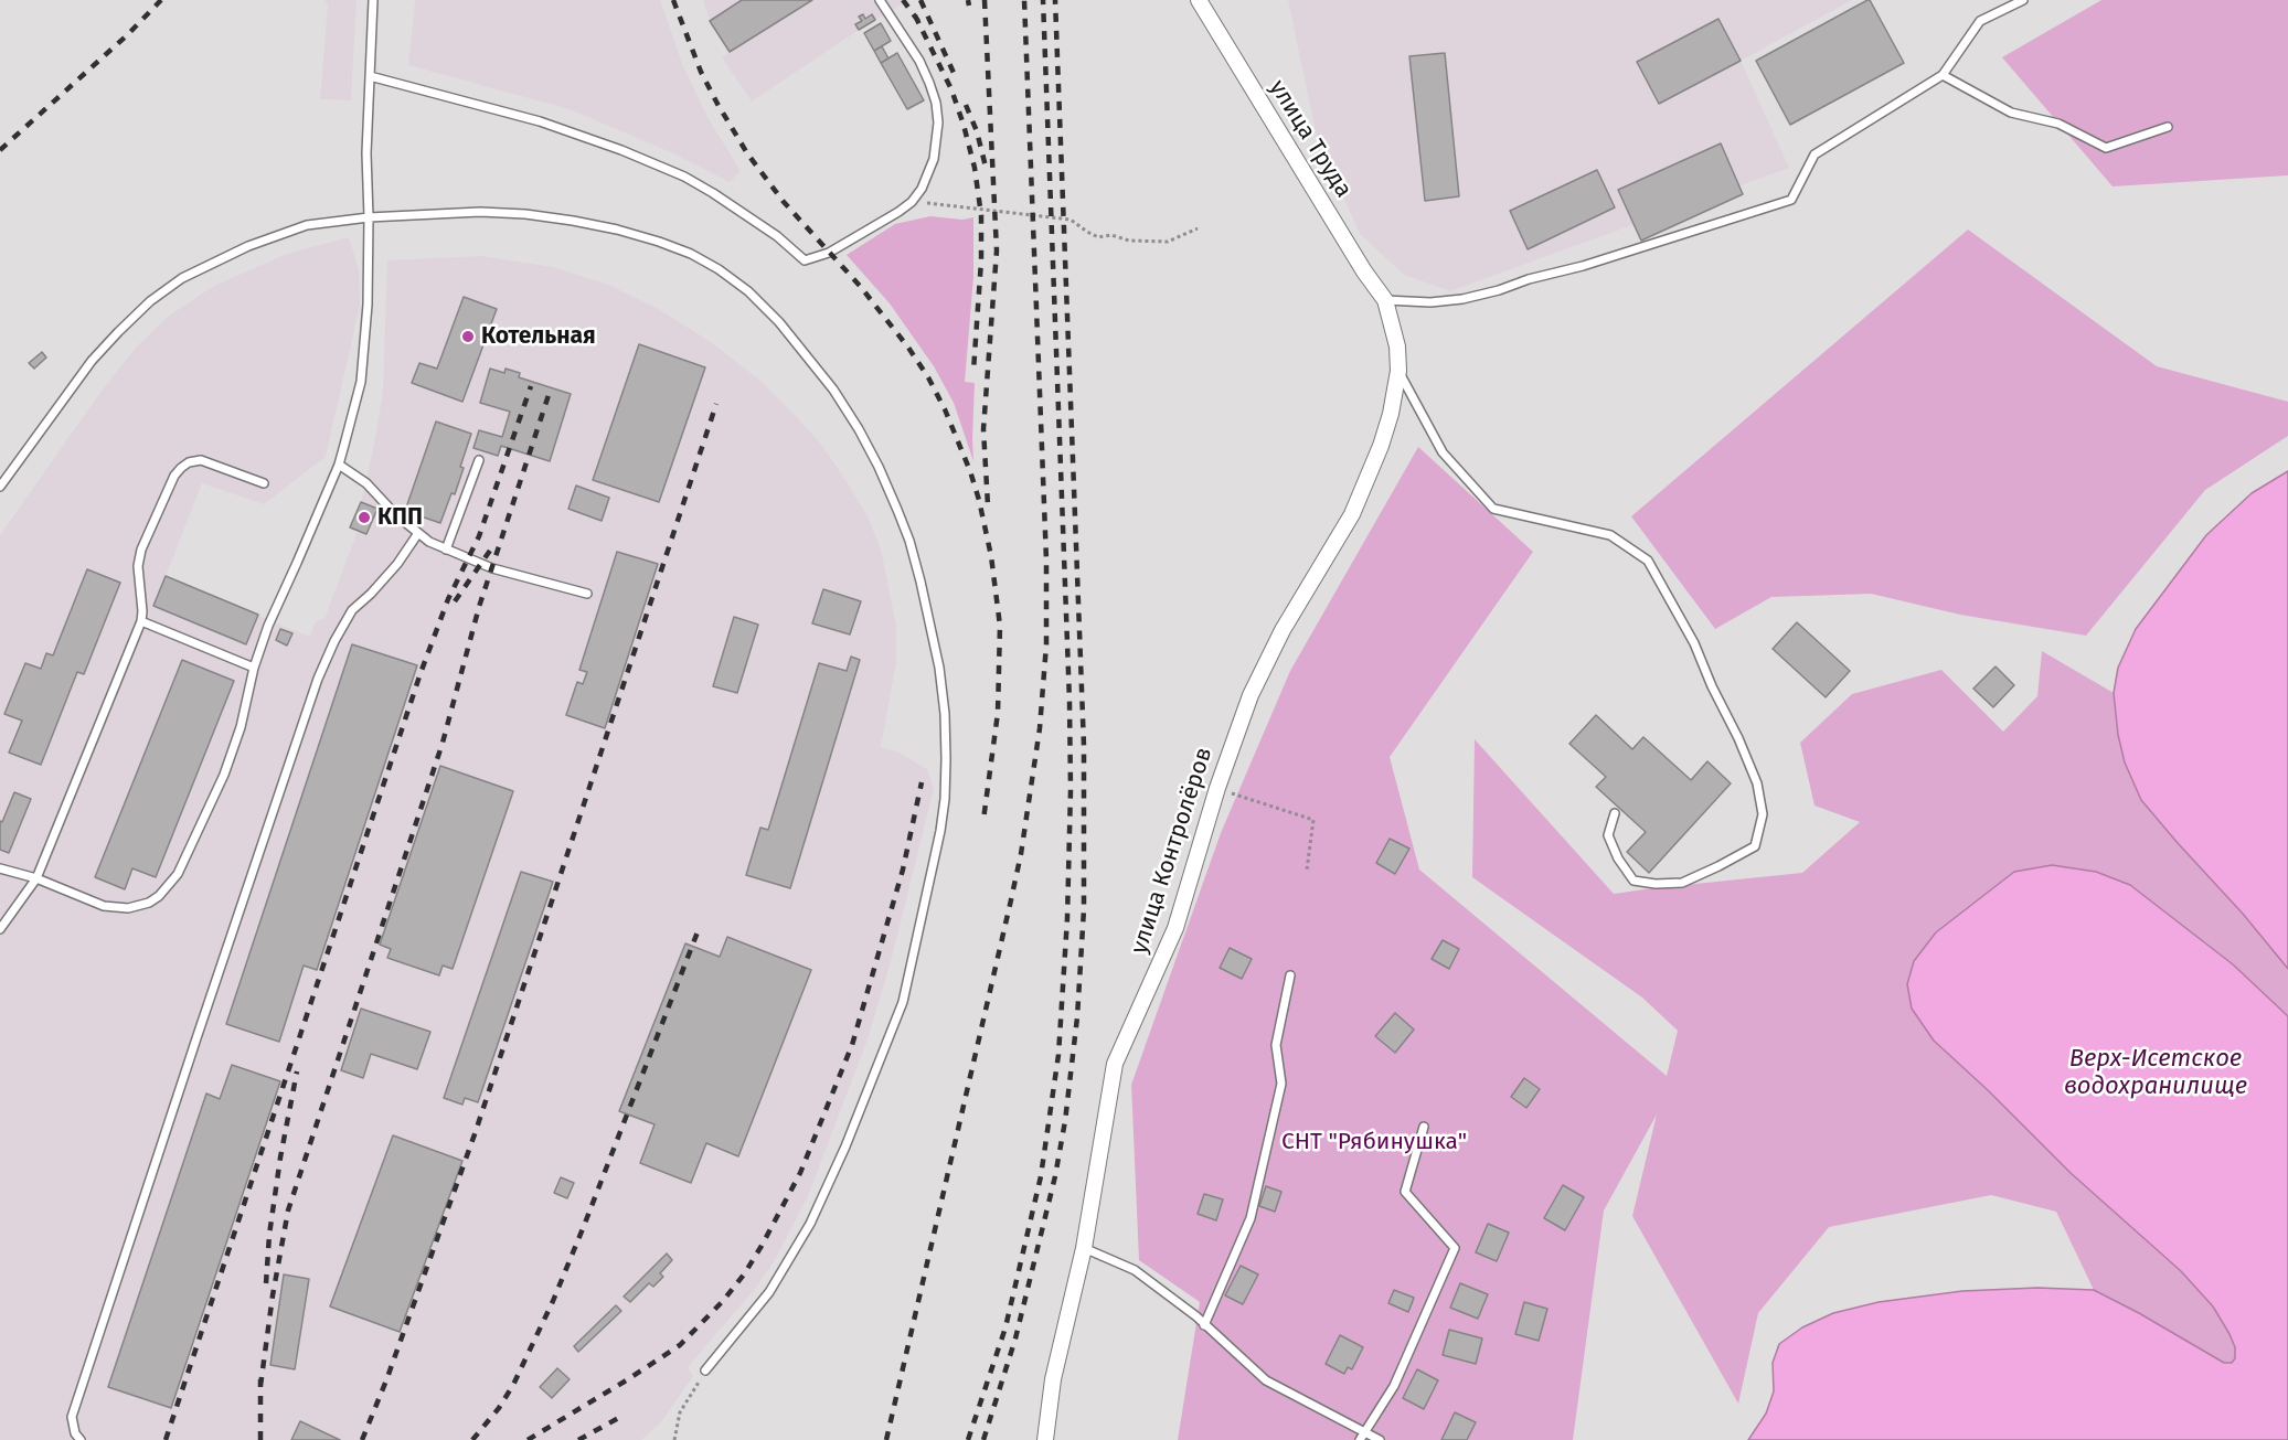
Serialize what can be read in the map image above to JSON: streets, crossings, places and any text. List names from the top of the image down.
{
  "streets": {
    "street": ["улица Труда", "улица Контролёров"]
  },
  "crossings": [
    ["улица Труда", "улица Контролёров"]
  ],
  "water": ["Верх-Исетское водохранилище"],
  "parks": ["СНТ \"Рябинушка\""],
  "places": ["Котельная", "КПП"]
}
